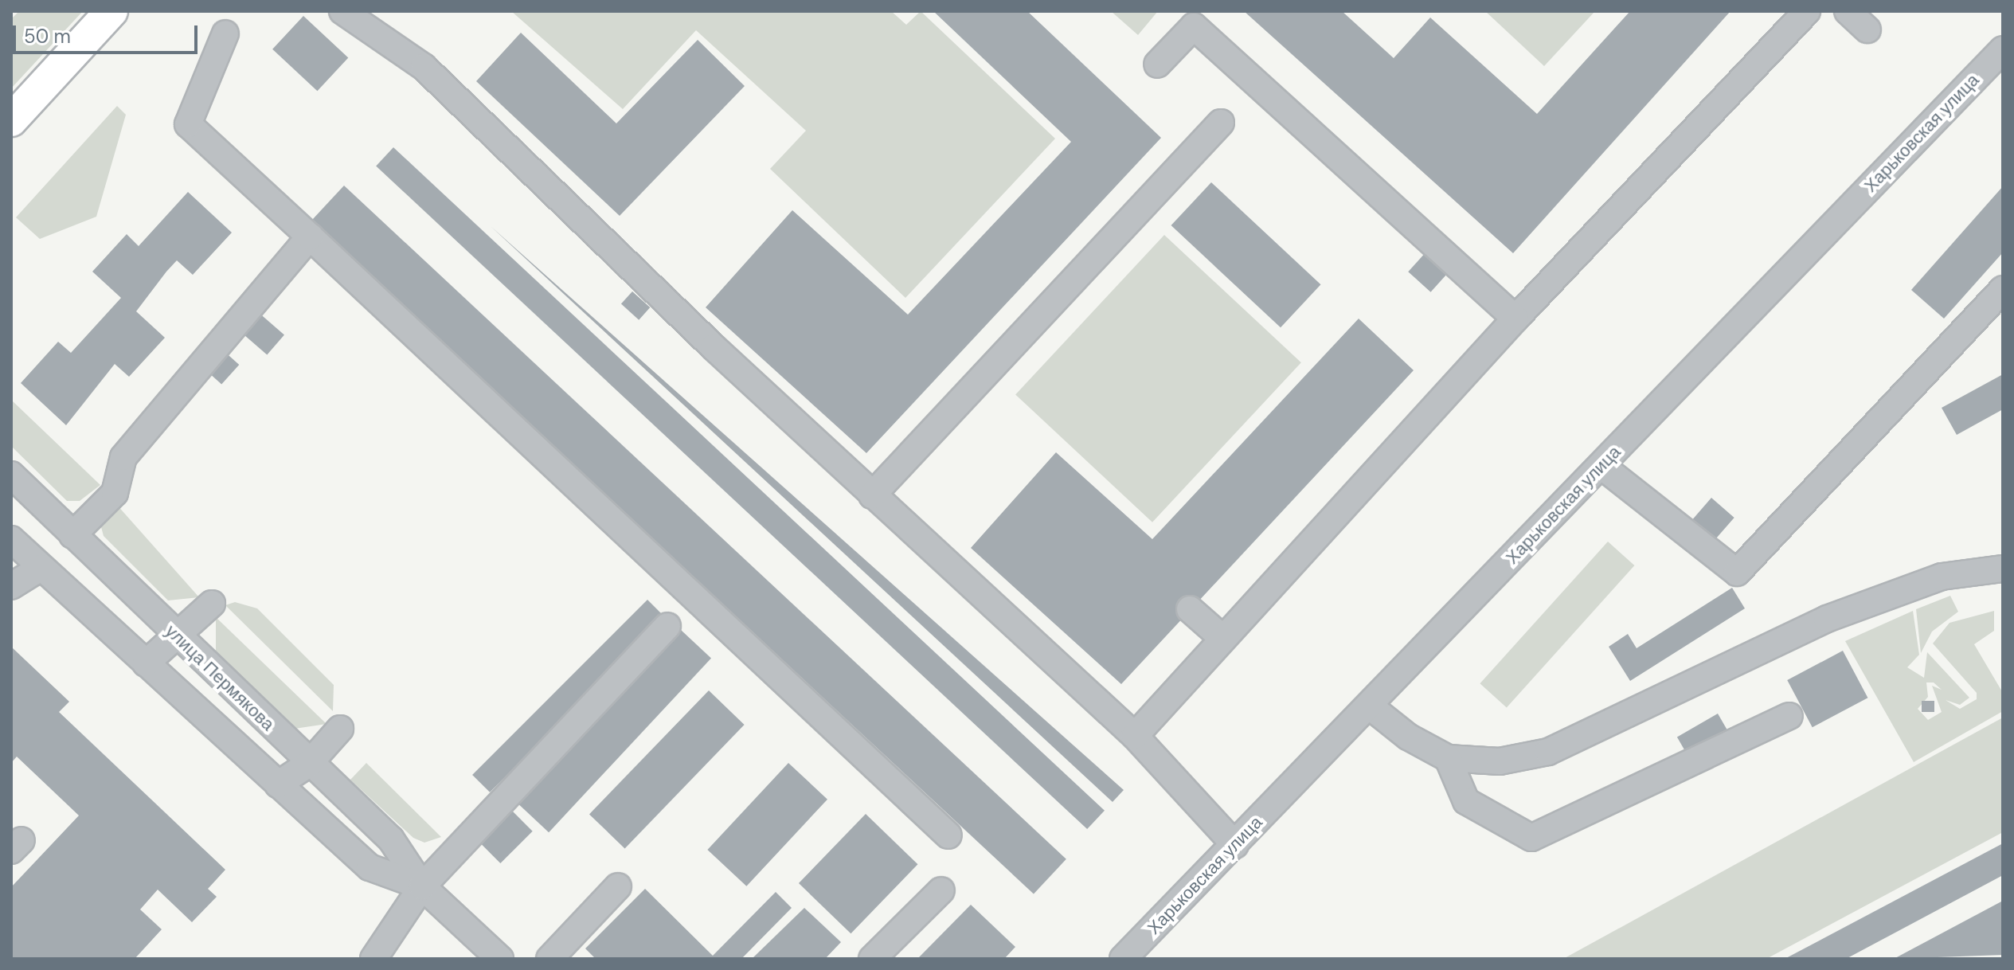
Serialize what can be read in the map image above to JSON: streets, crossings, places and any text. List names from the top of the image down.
{
  "streets": {
    "street": ["Харьковская улица", "улица Пермякова"]
  },
  "scale_bar": "50 m"
}
